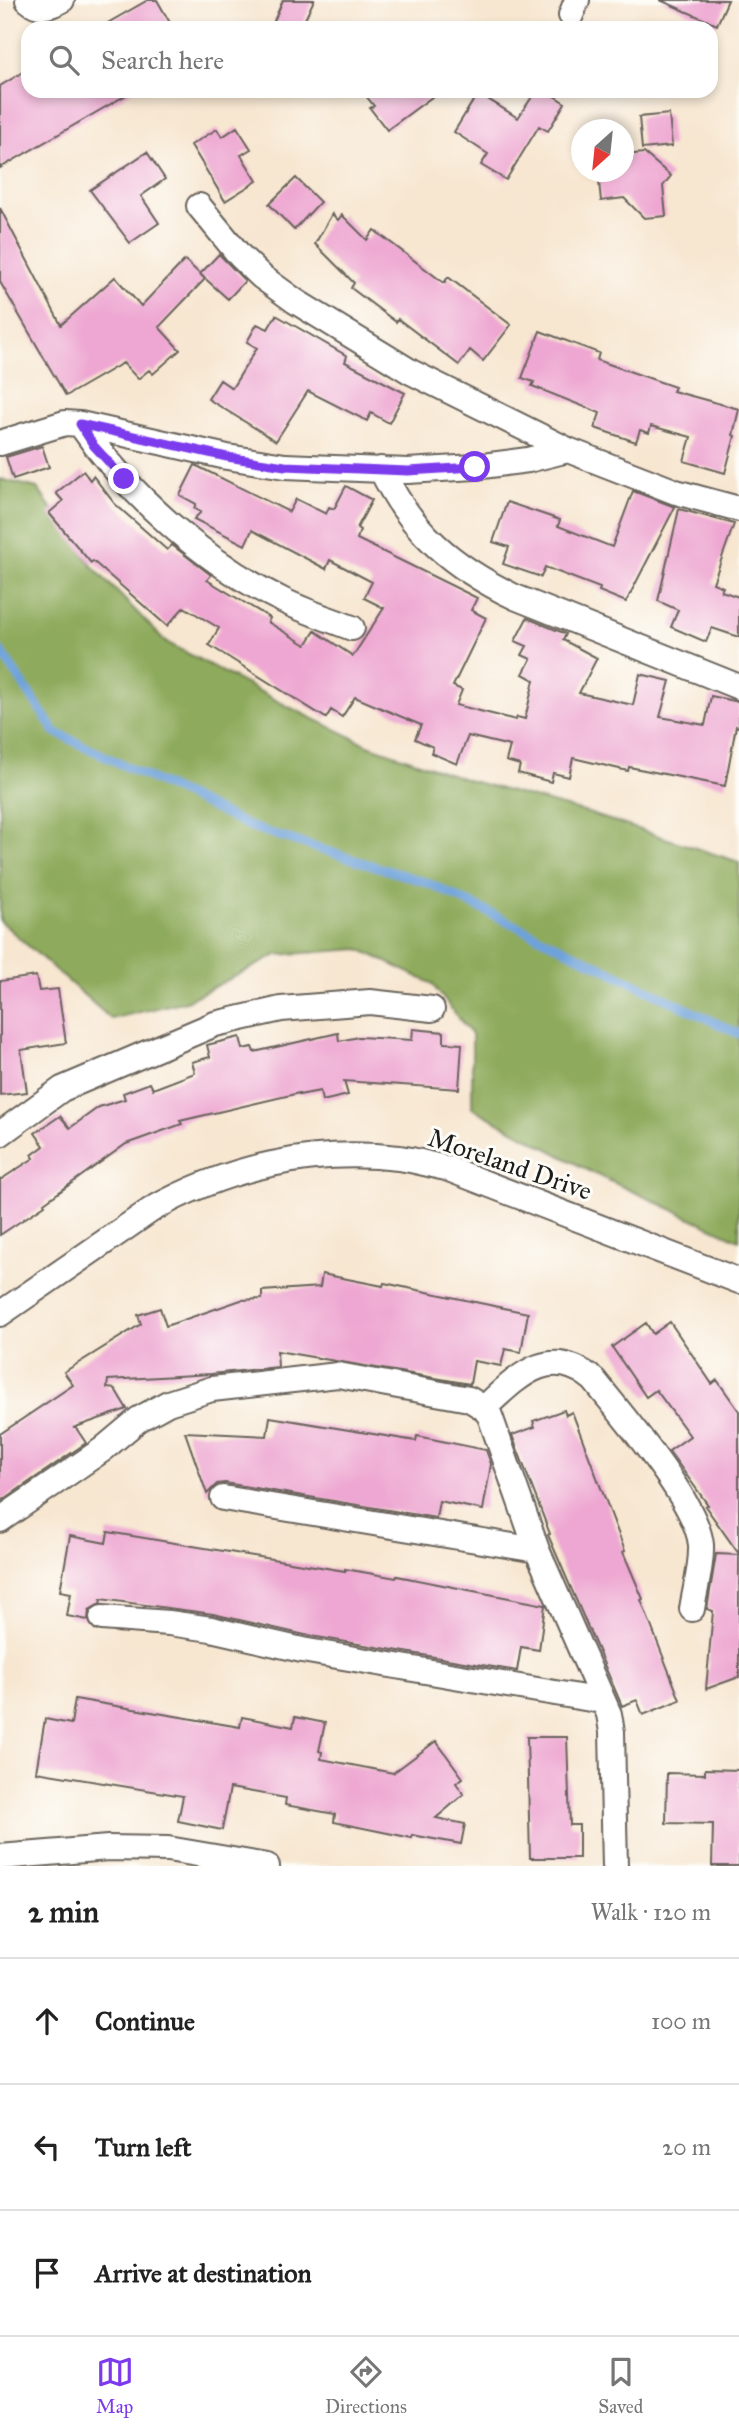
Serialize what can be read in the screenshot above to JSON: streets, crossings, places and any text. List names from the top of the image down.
{
  "streets": {
    "street": ["Moreland Drive"]
  },
  "north": "bottom left",
  "page": {
    "search": "Search here",
    "heading": ["2 min", "Walk · 120 m"],
    "list": [
      ["Continue", "100 m"],
      ["Turn left", "20 m"],
      "Arrive at destination"
    ],
    "nav": ["Map", "Directions", "Saved"]
  }
}
